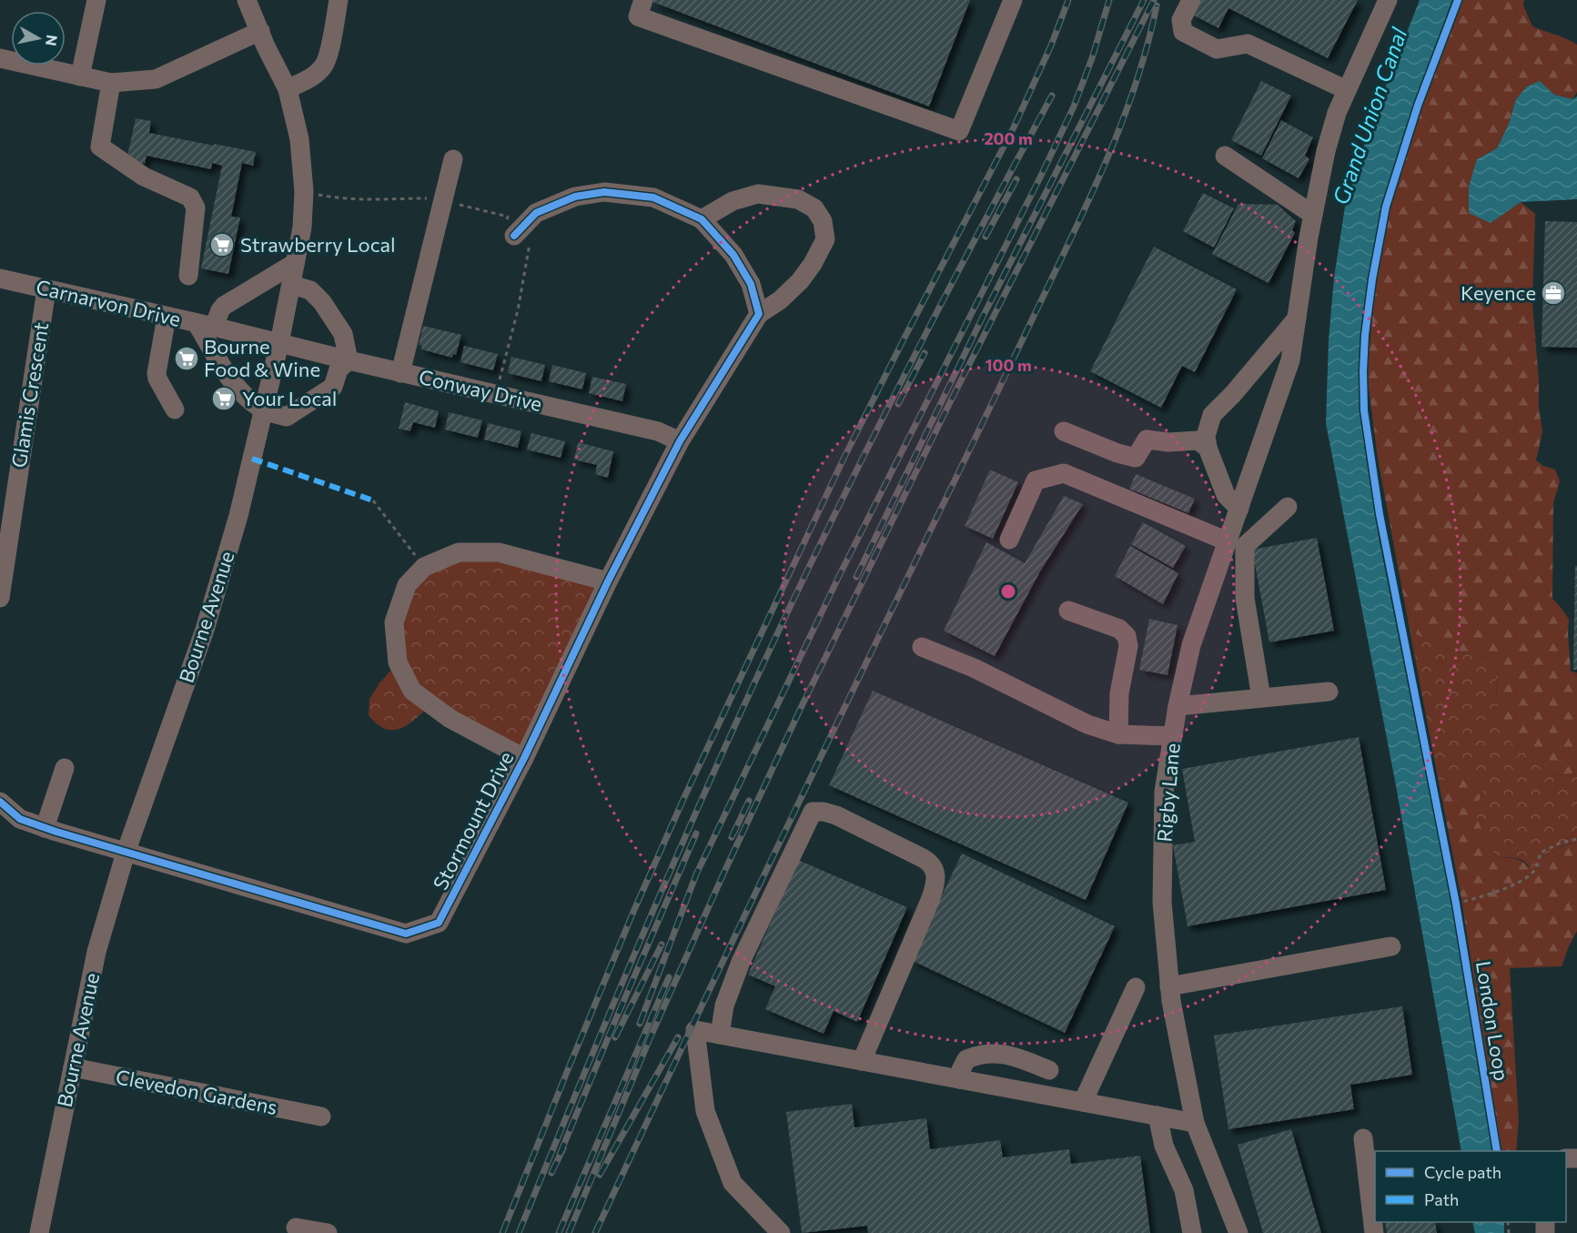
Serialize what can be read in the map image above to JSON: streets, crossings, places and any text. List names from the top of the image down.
{
  "streets": {
    "street": [
      "Carnarvon Drive",
      "Conway Drive",
      "Glamis Crescent",
      "Bourne Avenue",
      "Rigby Lane",
      "Stormount Drive",
      "Clevedon Gardens"
    ],
    "cycle path": ["London Loop"]
  },
  "crossings": [
    ["Carnarvon Drive", "Conway Drive"],
    ["Carnarvon Drive", "Glamis Crescent"],
    ["Carnarvon Drive", "Bourne Avenue"],
    ["Conway Drive", "Bourne Avenue"],
    ["Conway Drive", "Stormount Drive"],
    ["Bourne Avenue", "Stormount Drive"],
    ["Bourne Avenue", "Clevedon Gardens"]
  ],
  "water": ["Grand Union Canal"],
  "places": {
    "supermarket": ["Strawberry Local", "Bourne Food & Wine", "Your Local"],
    "office": ["Keyence"]
  },
  "legend": ["Cycle path", "Path"],
  "north": "right",
  "rings": ["200 m", "100 m"]
}
